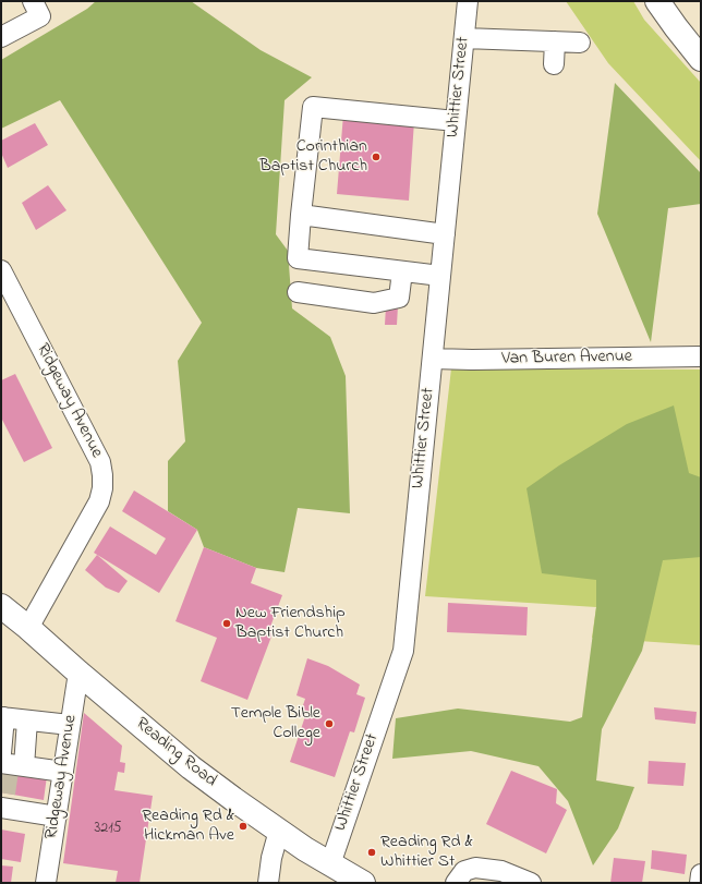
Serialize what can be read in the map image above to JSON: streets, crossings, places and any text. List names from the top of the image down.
{
  "streets": {
    "main road": ["Reading Road"],
    "street": ["Whittier Street", "Van Buren Avenue", "Ridgeway Avenue"]
  },
  "crossings": [
    ["Whittier Street", "Van Buren Avenue"],
    ["Whittier Street", "Reading Road"],
    ["Ridgeway Avenue", "Reading Road"]
  ],
  "places": [
    "Corinthian Baptist Church",
    "New Friendship Baptist Church",
    "Temple Bible College",
    "Reading Rd & Hickman Ave",
    "Reading Rd & Whittier St"
  ],
  "house_numbers": ["3215"]
}
